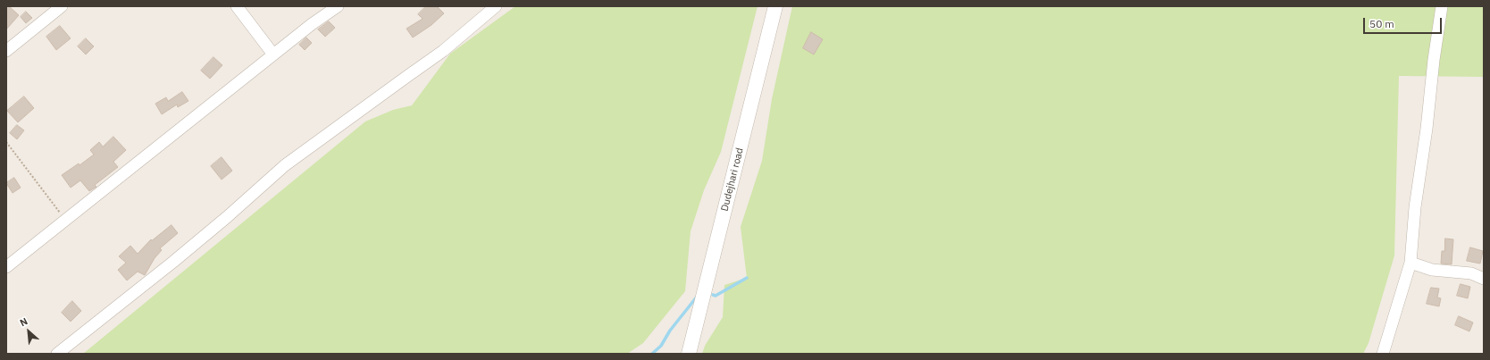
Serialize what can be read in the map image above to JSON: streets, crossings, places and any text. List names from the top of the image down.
{
  "streets": {
    "street": ["Dudejhari road"]
  },
  "scale_bar": "50 m",
  "north": "top left"
}
